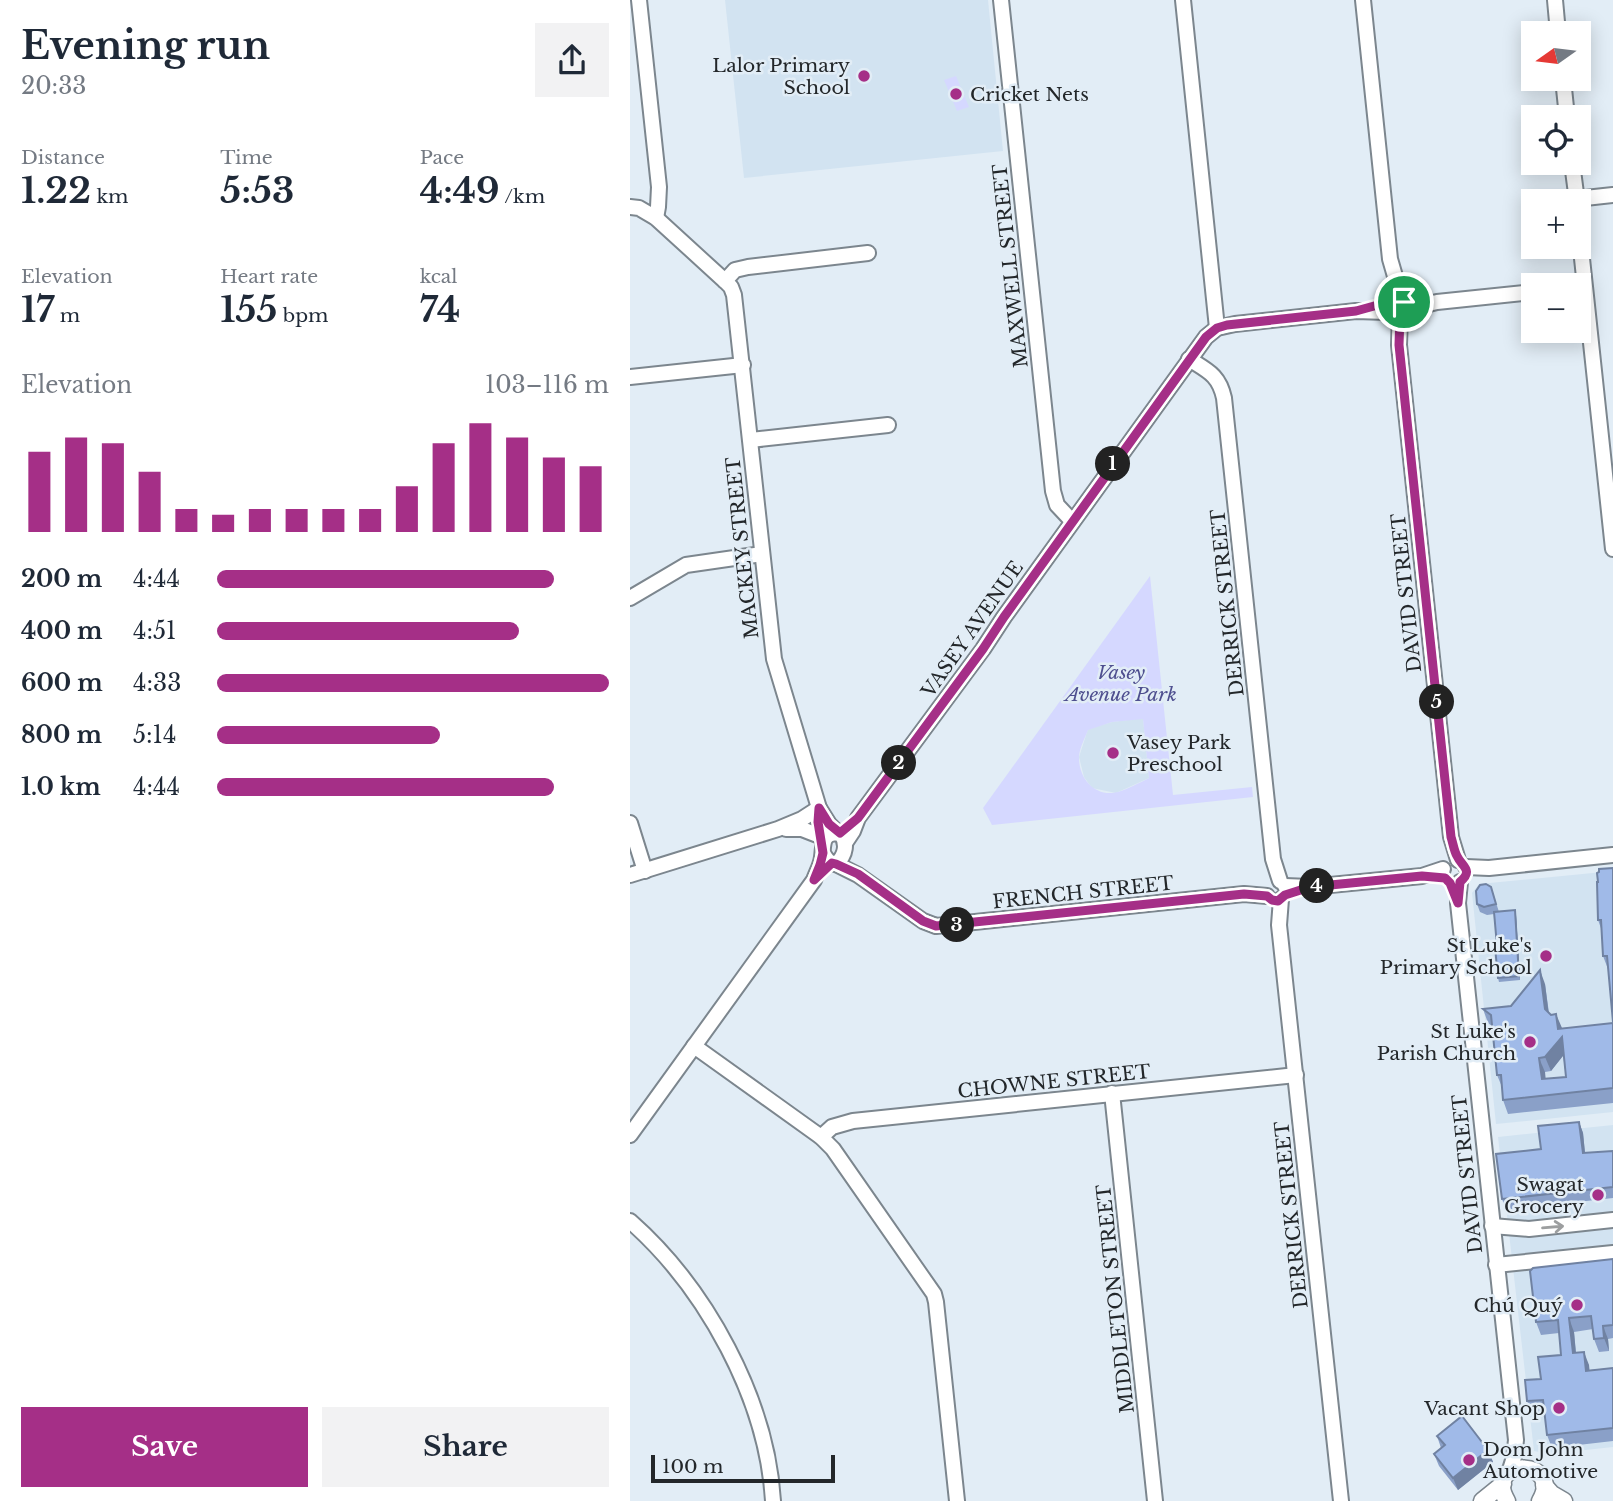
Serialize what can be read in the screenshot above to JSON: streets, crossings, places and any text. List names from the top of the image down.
{
  "streets": {
    "street": [
      "MAXWELL STREET",
      "MACKEY STREET",
      "DAVID STREET",
      "DERRICK STREET",
      "VASEY AVENUE",
      "FRENCH STREET",
      "CHOWNE STREET",
      "MIDDLETON STREET"
    ]
  },
  "crossings": [
    ["MAXWELL STREET", "VASEY AVENUE"],
    ["MACKEY STREET", "VASEY AVENUE"],
    ["MACKEY STREET", "FRENCH STREET"],
    ["DAVID STREET", "FRENCH STREET"],
    ["DERRICK STREET", "VASEY AVENUE"],
    ["DERRICK STREET", "FRENCH STREET"],
    ["DERRICK STREET", "CHOWNE STREET"],
    ["VASEY AVENUE", "FRENCH STREET"],
    ["CHOWNE STREET", "MIDDLETON STREET"]
  ],
  "parks": ["Vasey Avenue Park"],
  "places": [
    "Lalor Primary School",
    "Cricket Nets",
    "Vasey Park Preschool",
    "St Luke's Primary School",
    "St Luke's Parish Church",
    "Swagat Grocery",
    "Chú Quý",
    "Vacant Shop",
    "Dom John Automotive"
  ],
  "scale_bar": "100 m",
  "north": "left",
  "page": {
    "heading": ["Evening run", "20:33"],
    "map_buttons": ["+", "−"],
    "stats": [
      ["Distance", "1.22 km"],
      ["Time", "5:53"],
      ["Pace", "4:49 /km"],
      ["Elevation", "17 m"],
      ["Heart rate", "155 bpm"],
      ["kcal", "74"]
    ],
    "chart": ["Elevation", "103–116 m"],
    "pins": [
      "1",
      "5",
      "2",
      "4",
      "3"
    ],
    "list": [
      {
        "name": "200 m",
        "note": "4:44"
      },
      {
        "name": "400 m",
        "note": "4:51"
      },
      {
        "name": "600 m",
        "note": "4:33"
      },
      {
        "name": "800 m",
        "note": "5:14"
      },
      {
        "name": "1.0 km",
        "note": "4:44"
      }
    ],
    "buttons": ["Save", "Share"],
    "scale": "100 m"
  }
}
